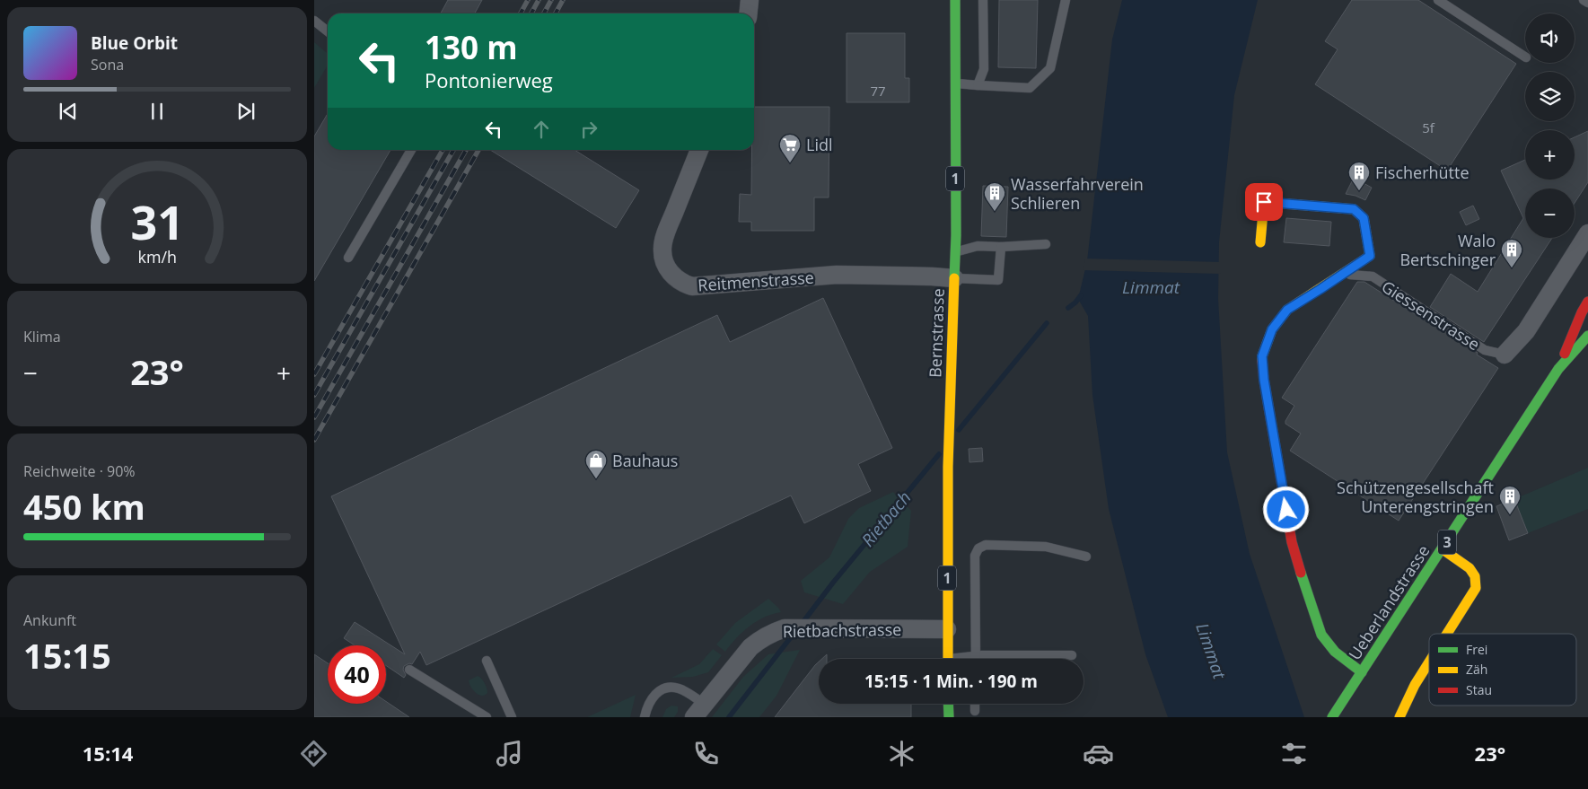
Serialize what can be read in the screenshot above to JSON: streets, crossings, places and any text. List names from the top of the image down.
{
  "streets": {
    "main road": [
      "1",
      "Bernstrasse",
      "3",
      "Ueberlandstrasse"
    ],
    "street": ["Reitmenstrasse", "Giessenstrasse", "Rietbachstrasse"]
  },
  "crossings": [
    ["Reitmenstrasse", "Bernstrasse"],
    ["Bernstrasse", "Rietbachstrasse"]
  ],
  "water": ["Limmat", "Rietbach"],
  "places": {
    "supermarket": ["Lidl"],
    "building": [
      "Fischerhütte",
      "Wasserfahrverein Schlieren",
      "Walo Bertschinger",
      "Schützengesellschaft Unterengstringen"
    ],
    "shop": ["Bauhaus"]
  },
  "house_numbers": ["77", "5f"],
  "legend": ["Frei", "Zäh", "Stau"],
  "page": {
    "map_buttons": ["+", "−"],
    "turn": ["130 m", "Pontonierweg"],
    "song": ["Blue Orbit", "Sona"],
    "tile": [
      "Klima",
      ["Reichweite · 90%", "450 km"],
      ["Ankunft", "15:15"]
    ],
    "heat": ["−", "23°", "+"],
    "limit": "40",
    "trip": "15:15 · 1 Min. · 190 m",
    "tabs": ["15:14", "23°"],
    "gauge": ["31", "km/h"]
  }
}
